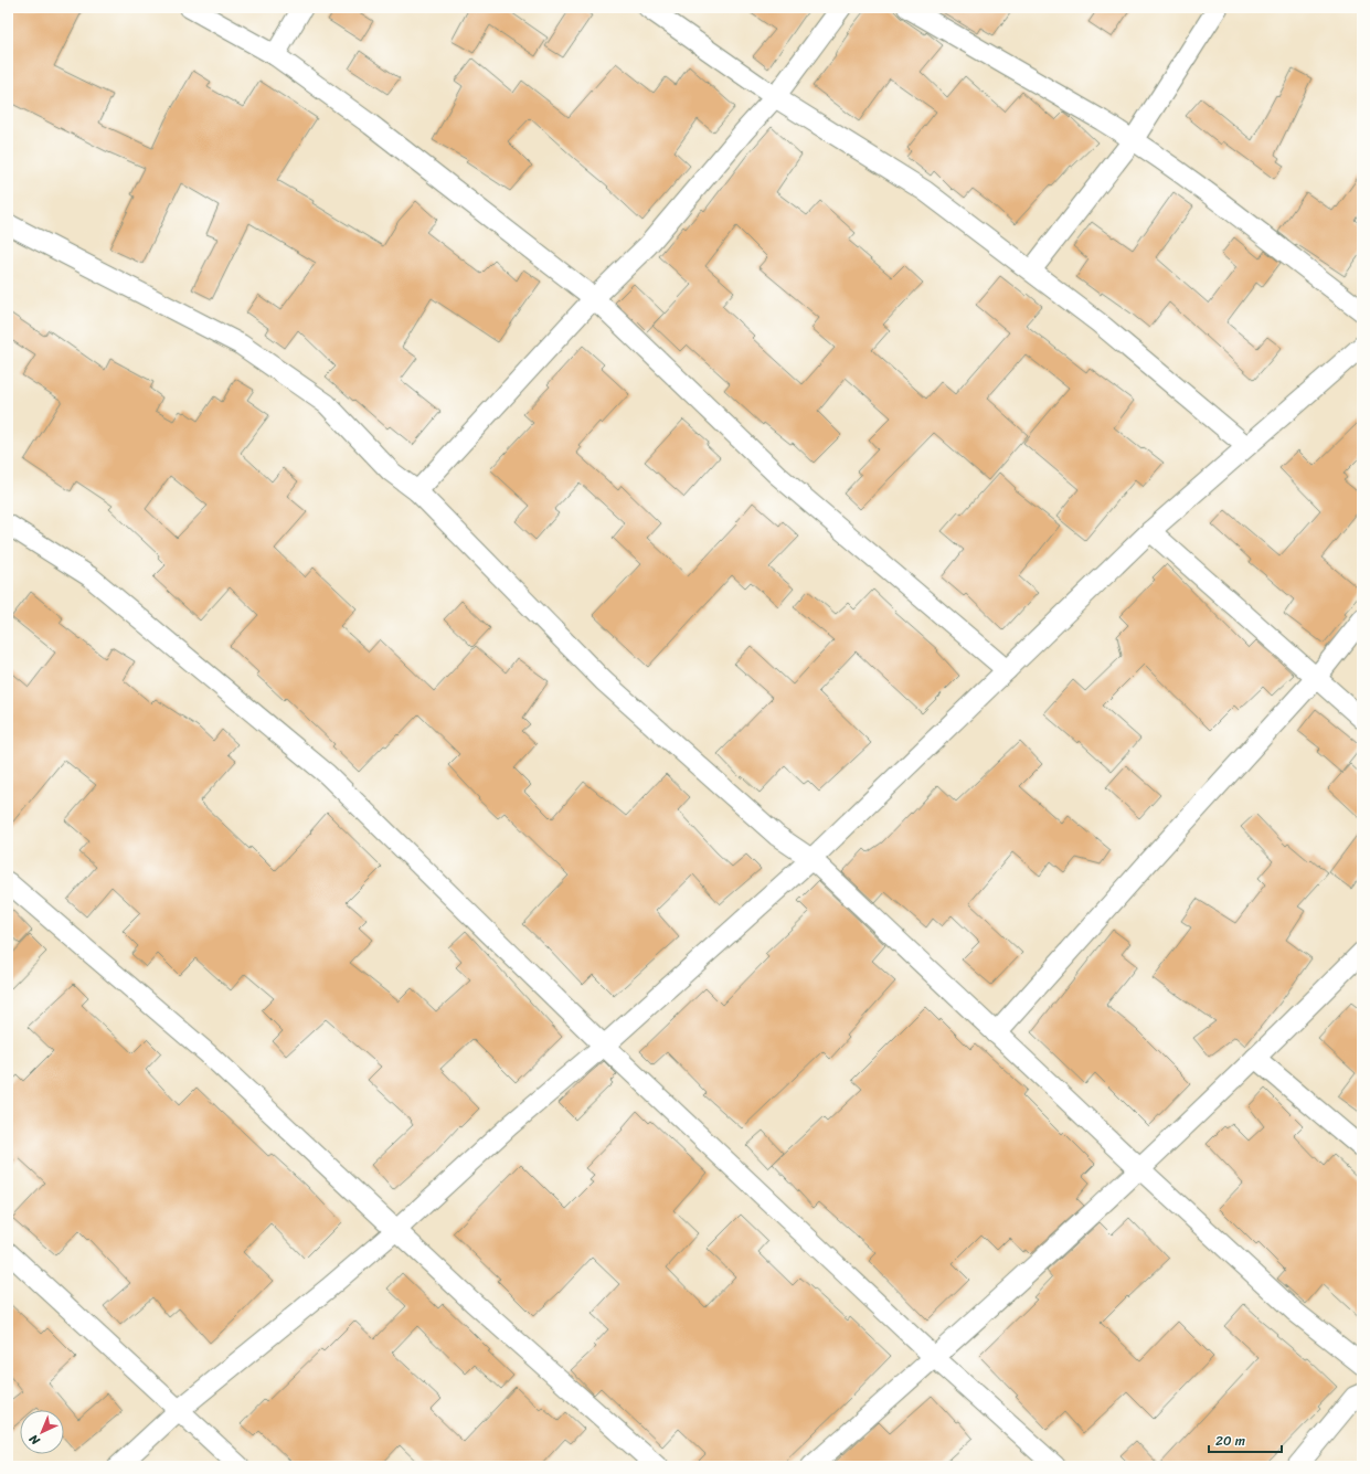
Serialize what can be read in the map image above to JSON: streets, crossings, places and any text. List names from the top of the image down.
{
  "scale_bar": "20 m",
  "north": "bottom left"
}
